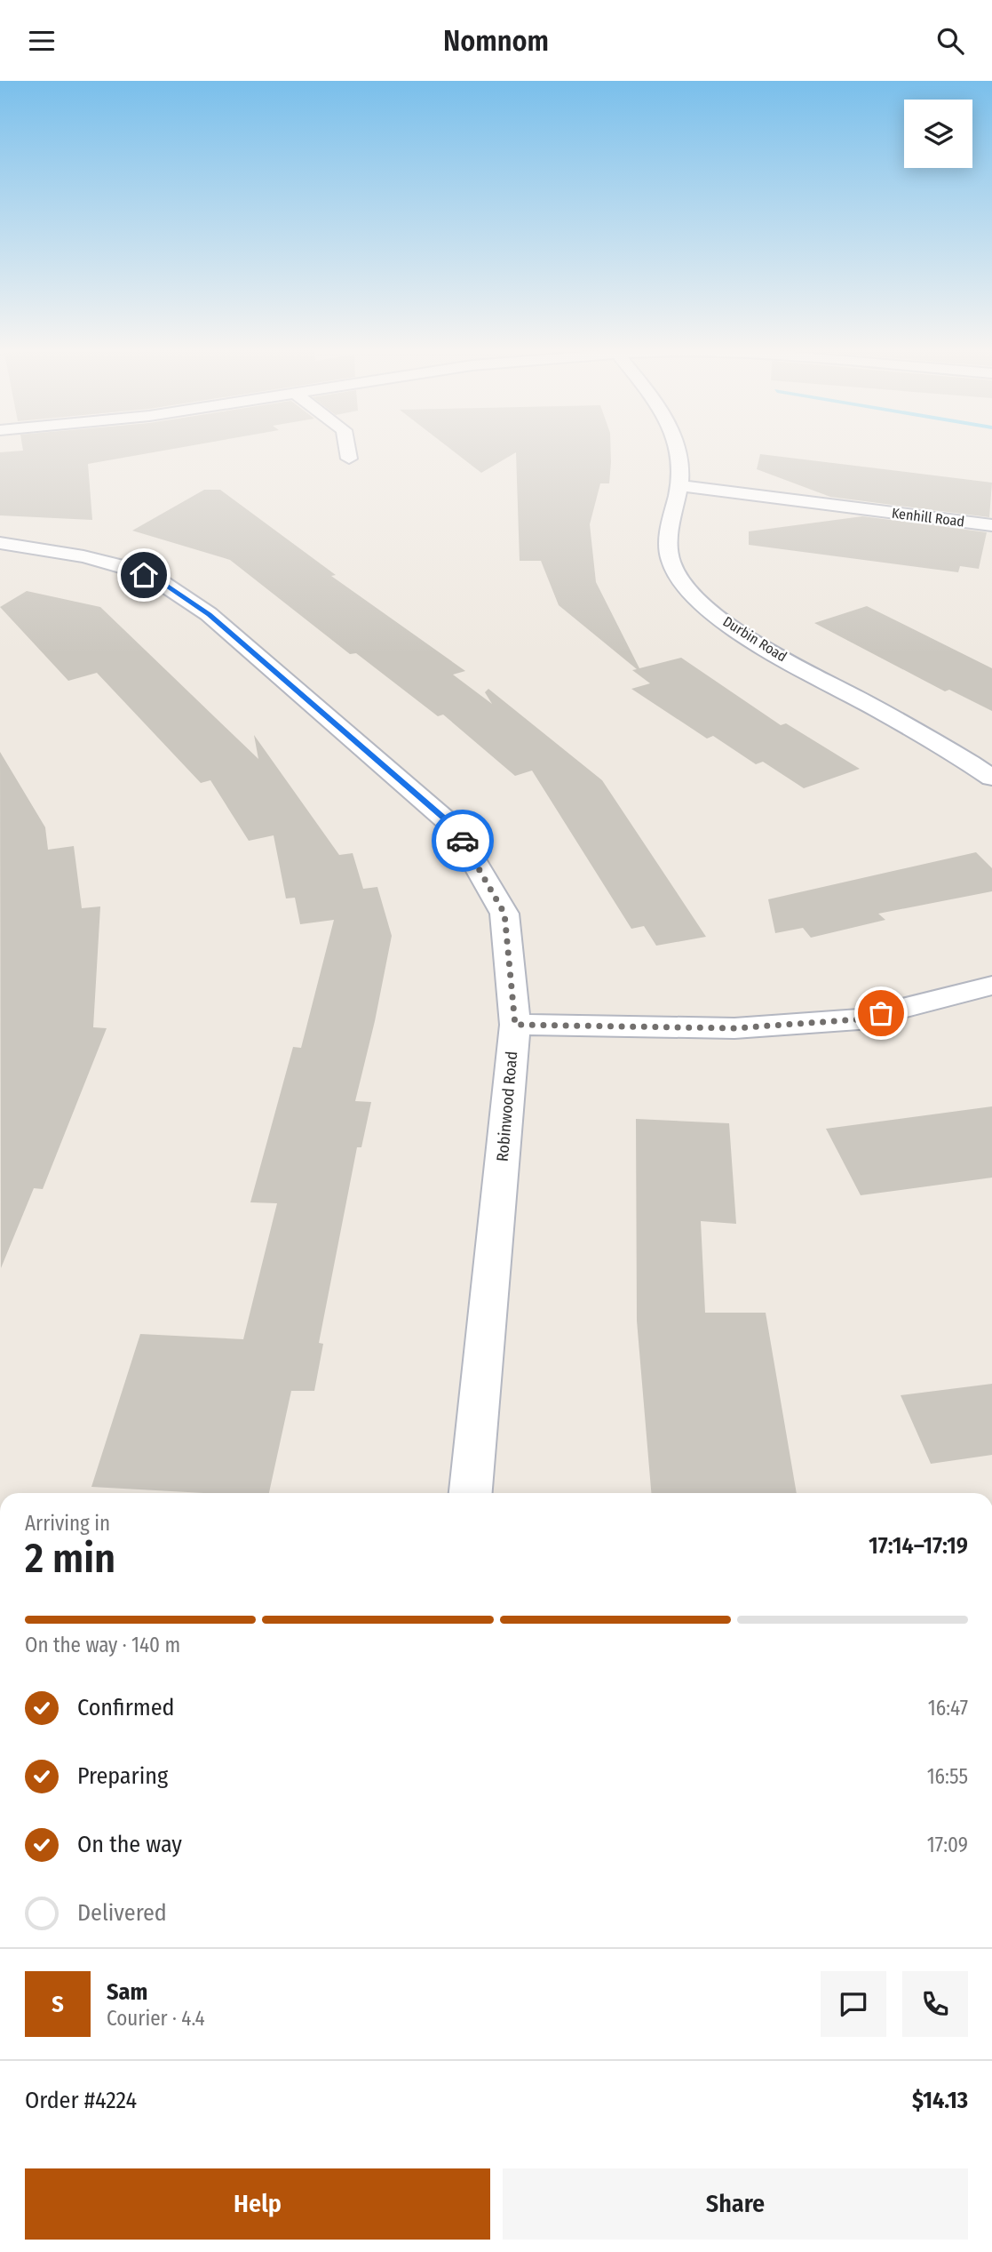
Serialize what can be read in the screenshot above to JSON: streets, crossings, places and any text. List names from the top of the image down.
{
  "streets": {
    "street": ["Kenhill Road", "Durbin Road", "Robinwood Road"]
  },
  "crossings": [
    ["Kenhill Road", "Durbin Road"]
  ],
  "page": {
    "header": "Nomnom",
    "heading": ["2 min", "Arriving in", "17:14–17:19"],
    "panel": [
      "Sam",
      "Courier · 4.4",
      "Order #4224",
      "$14.13"
    ],
    "bar": "On the way · 140 m",
    "list": [
      ["Confirmed", "16:47"],
      ["Preparing", "16:55"],
      ["On the way", "17:09"],
      "Delivered"
    ],
    "round": "S",
    "buttons": ["Help", "Share"]
  }
}
